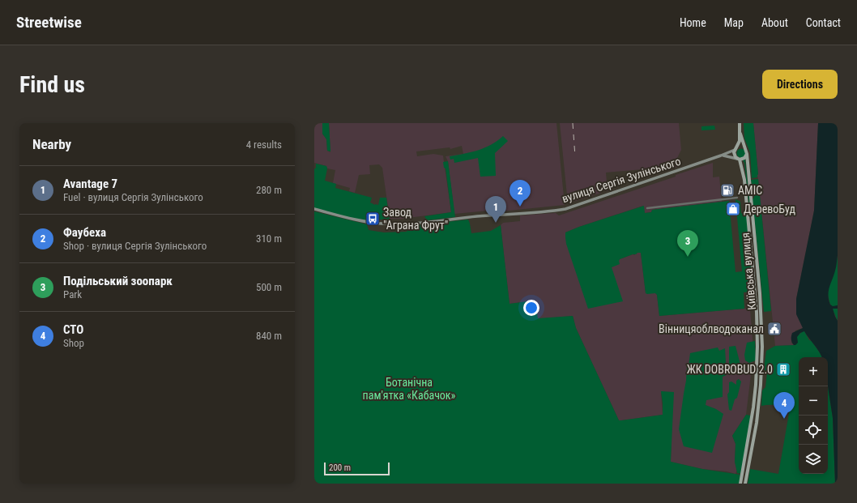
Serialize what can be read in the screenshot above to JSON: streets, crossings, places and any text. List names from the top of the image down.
{
  "streets": {
    "main road": ["Київська вулиця"],
    "street": ["вулиця Сергія Зулінського"]
  },
  "crossings": [
    ["вулиця Сергія Зулінського", "Київська вулиця"]
  ],
  "parks": ["Ботанічна пам'ятка «Кабачок»"],
  "places": {
    "fuel station": ["АМІС"],
    "shop": ["ДеревоБуд"],
    "bus stop": ["Завод \"Аграна Фрут\""],
    "public building": ["Вінницяоблводоканал"],
    "building": ["ЖК DOBROBUD 2.0"]
  },
  "scale_bar": "200 m",
  "page": {
    "header": "Streetwise",
    "nav": [
      "Home",
      "Map",
      "About",
      "Contact"
    ],
    "buttons": "Directions",
    "title": "Find us",
    "heading": ["Nearby", "4 results"],
    "list": [
      {
        "mark": "1",
        "name": "Avantage 7",
        "note": "Fuel · вулиця Сергія Зулінського",
        "value": "280 m"
      },
      {
        "mark": "2",
        "name": "Фаубеха",
        "note": "Shop · вулиця Сергія Зулінського",
        "value": "310 m"
      },
      {
        "mark": "3",
        "name": "Подільський зоопарк",
        "note": "Park",
        "value": "500 m"
      },
      {
        "mark": "4",
        "name": "СТО",
        "note": "Shop",
        "value": "840 m"
      }
    ],
    "pins": [
      "2",
      "1",
      "3",
      "4"
    ],
    "map_buttons": ["+", "−"],
    "scale": "200 m"
  }
}
